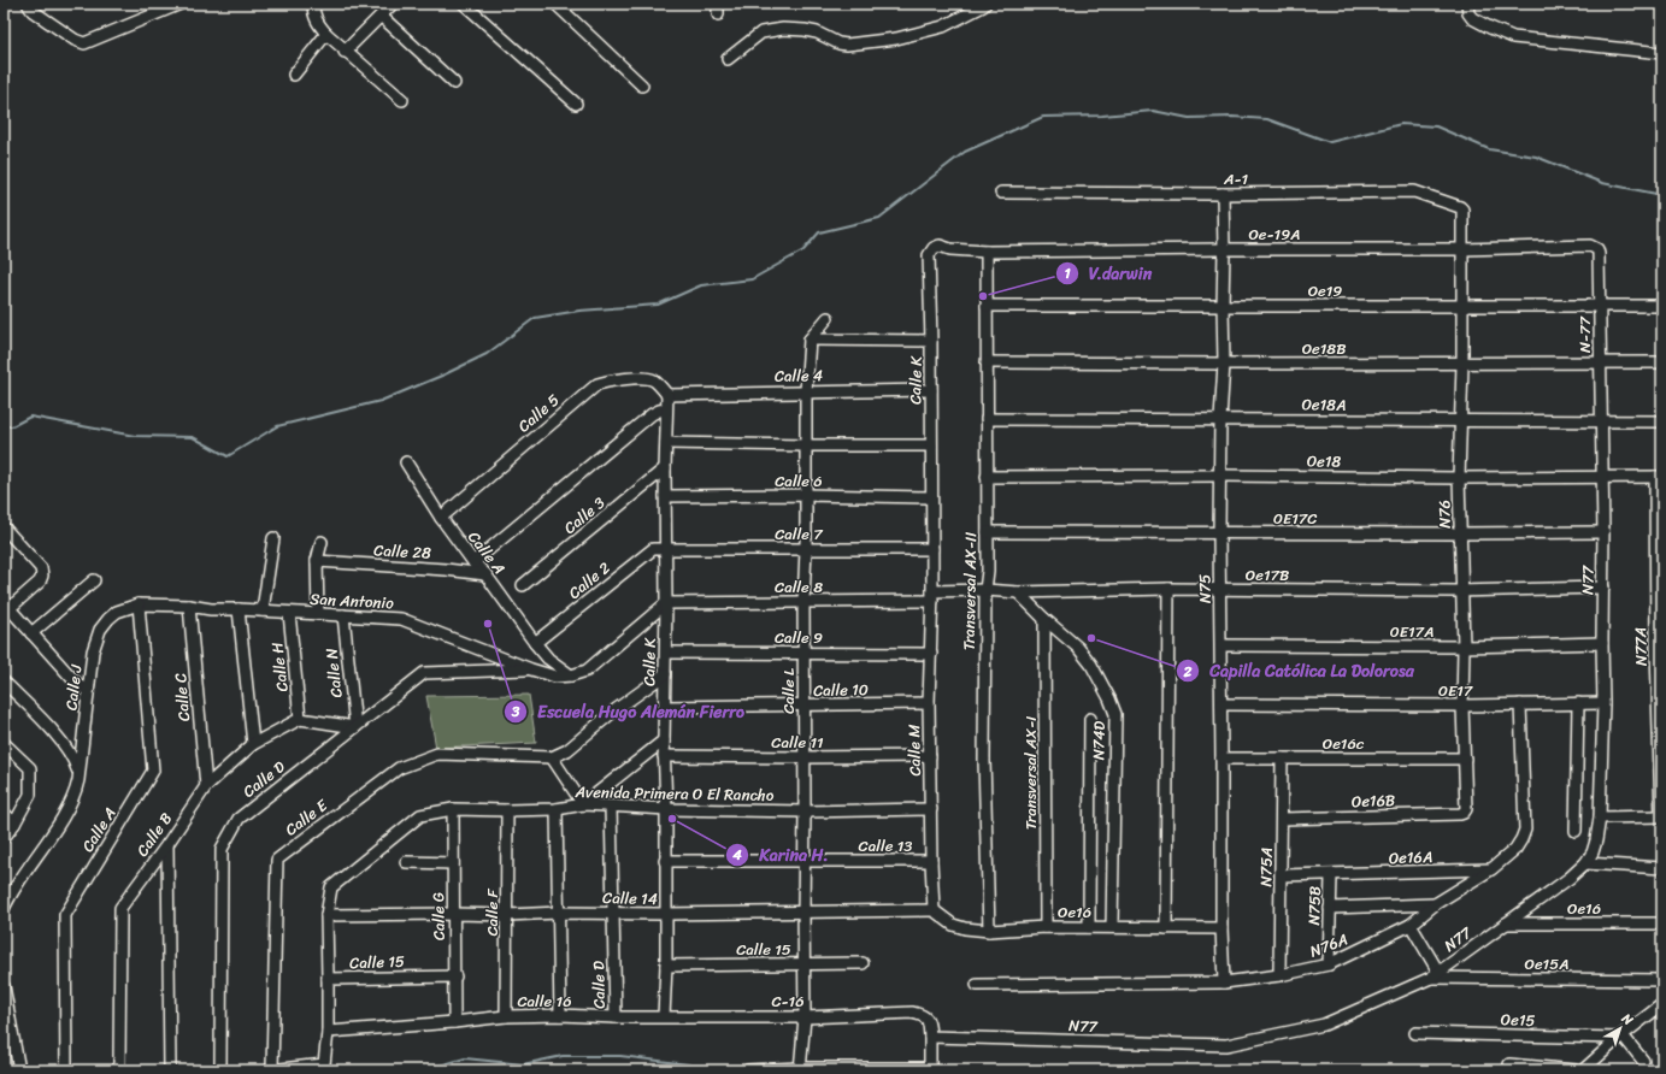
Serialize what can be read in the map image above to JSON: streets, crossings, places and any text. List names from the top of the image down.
{
  "streets": {
    "street": [
      "A-1",
      "Oe-19A",
      "Oe19",
      "N-77",
      "Oe18B",
      "Calle 4",
      "Calle K",
      "Oe18A",
      "Calle 5",
      "Oe18",
      "Calle 6",
      "N76",
      "Calle 3",
      "0E17C",
      "Calle 7",
      "Calle 28",
      "Calle A",
      "Oe17B",
      "Calle 2",
      "N77",
      "Calle 8",
      "N75",
      "Transversal AX-II",
      "San Antonio",
      "0E17A",
      "Calle 9",
      "N77A",
      "Calle H",
      "Calle N",
      "Calle J",
      "Calle 10",
      "0E17",
      "Calle L",
      "Calle C",
      "N74D",
      "Calle 11",
      "Oe16c",
      "Calle M",
      "Transversal AX-I",
      "Calle D",
      "Avenida Primera O El Rancho",
      "Oe16B",
      "Calle E",
      "Calle B",
      "Calle 13",
      "Oe16A",
      "N75A",
      "Calle 14",
      "N75B",
      "Oe16",
      "Calle F",
      "Calle G",
      "N76A",
      "Calle 15",
      "Oe15A",
      "Calle 16",
      "C-16",
      "Oe15"
    ]
  },
  "crossings": [
    ["A-1", "N76"],
    ["A-1", "N75"],
    ["Oe-19A", "N-77"],
    ["Oe-19A", "Calle K"],
    ["Oe-19A", "N76"],
    ["Oe-19A", "N75"],
    ["Oe-19A", "Transversal AX-II"],
    ["Oe19", "N-77"],
    ["Oe19", "N76"],
    ["Oe19", "N75"],
    ["Oe19", "Transversal AX-II"],
    ["N-77", "Oe18B"],
    ["N-77", "Oe18A"],
    ["N-77", "N77"],
    ["Oe18B", "N76"],
    ["Oe18B", "N75"],
    ["Oe18B", "Transversal AX-II"],
    ["Calle 4", "Calle K"],
    ["Calle 4", "Calle 5"],
    ["Calle 4", "Calle L"],
    ["Calle K", "Calle 5"],
    ["Calle K", "Calle 6"],
    ["Calle K", "Calle 3"],
    ["Calle K", "Calle 7"],
    ["Calle K", "Oe17B"],
    ["Calle K", "Calle 2"],
    ["Calle K", "Calle 8"],
    ["Calle K", "San Antonio"],
    ["Calle K", "Calle 9"],
    ["Calle K", "Calle 10"],
    ["Calle K", "Calle 11"],
    ["Calle K", "Calle M"],
    ["Calle K", "Avenida Primera O El Rancho"],
    ["Calle K", "Calle 13"],
    ["Calle K", "Calle 14"],
    ["Calle K", "Calle 15"],
    ["Calle K", "Calle 16"],
    ["Calle K", "C-16"],
    ["Oe18A", "N76"],
    ["Oe18A", "N77"],
    ["Oe18A", "N75"],
    ["Oe18A", "Transversal AX-II"],
    ["Calle 5", "Calle A"],
    ["Oe18", "N76"],
    ["Oe18", "N77"],
    ["Oe18", "N75"],
    ["Oe18", "Transversal AX-II"],
    ["Oe18", "N77A"],
    ["Calle 6", "Calle L"],
    ["N76", "0E17C"],
    ["N76", "Oe17B"],
    ["N76", "0E17A"],
    ["N76", "0E17"],
    ["N76", "Oe16c"],
    ["N76", "Oe16B"],
    ["0E17C", "N77"],
    ["0E17C", "N75"],
    ["0E17C", "Transversal AX-II"],
    ["Calle 7", "Calle 2"],
    ["Calle 7", "Calle L"],
    ["Calle 28", "Calle A"],
    ["Calle A", "Calle 2"],
    ["Calle A", "San Antonio"],
    ["Oe17B", "N77"],
    ["Oe17B", "Calle 8"],
    ["Oe17B", "N75"],
    ["Oe17B", "Transversal AX-II"],
    ["Oe17B", "N74D"],
    ["Oe17B", "Calle M"],
    ["N77", "0E17A"],
    ["N77", "0E17"],
    ["N77", "Oe16"],
    ["N77", "Oe15A"],
    ["N77", "C-16"],
    ["Calle 8", "San Antonio"],
    ["Calle 8", "Calle L"],
    ["Calle 8", "Calle M"],
    ["N75", "0E17A"],
    ["N75", "0E17"],
    ["N75", "Oe16c"],
    ["N75", "Oe16"],
    ["N75", "N76A"],
    ["Transversal AX-II", "Oe16"],
    ["San Antonio", "Calle H"],
    ["San Antonio", "Calle N"],
    ["San Antonio", "Calle J"],
    ["San Antonio", "Calle C"],
    ["San Antonio", "Calle D"],
    ["Calle 9", "Calle L"],
    ["Calle 9", "Calle M"],
    ["Calle H", "Calle B"],
    ["Calle N", "Calle D"],
    ["Calle 10", "Calle L"],
    ["Calle 10", "Calle M"],
    ["0E17", "N76A"],
    ["Calle L", "Calle 11"],
    ["Calle L", "Avenida Primera O El Rancho"],
    ["Calle L", "Calle 13"],
    ["Calle L", "Calle 14"],
    ["Calle L", "Calle 15"],
    ["Calle L", "C-16"],
    ["Calle C", "Calle B"],
    ["N74D", "Transversal AX-I"],
    ["N74D", "Oe16"],
    ["Calle 11", "Calle M"],
    ["Oe16c", "N75A"],
    ["Calle M", "Avenida Primera O El Rancho"],
    ["Calle M", "Calle 13"],
    ["Calle M", "Calle 14"],
    ["Calle M", "Oe16"],
    ["Transversal AX-I", "Oe16"],
    ["Calle D", "Avenida Primera O El Rancho"],
    ["Calle D", "Calle 14"],
    ["Calle D", "Calle 16"],
    ["Avenida Primera O El Rancho", "Calle E"],
    ["Avenida Primera O El Rancho", "Calle 14"],
    ["Avenida Primera O El Rancho", "Calle F"],
    ["Avenida Primera O El Rancho", "Calle G"],
    ["Avenida Primera O El Rancho", "Calle 15"],
    ["Avenida Primera O El Rancho", "Calle 16"],
    ["Oe16B", "N75A"],
    ["Oe16A", "N75A"],
    ["Oe16A", "N75B"],
    ["Oe16A", "N76A"],
    ["N75A", "N76A"],
    ["Calle 14", "Oe16"],
    ["Calle 14", "Calle F"],
    ["Calle 14", "Calle G"],
    ["N75B", "N76A"],
    ["Calle F", "Calle 16"],
    ["Calle G", "Calle 15"],
    ["Calle G", "Calle 16"],
    ["Calle 16", "C-16"]
  ],
  "places": [
    "V.darwin",
    "Escuela Hugo Alemán Fierro",
    "Capilla Católica La Dolorosa",
    "Karina H."
  ],
  "north": "top right"
}
